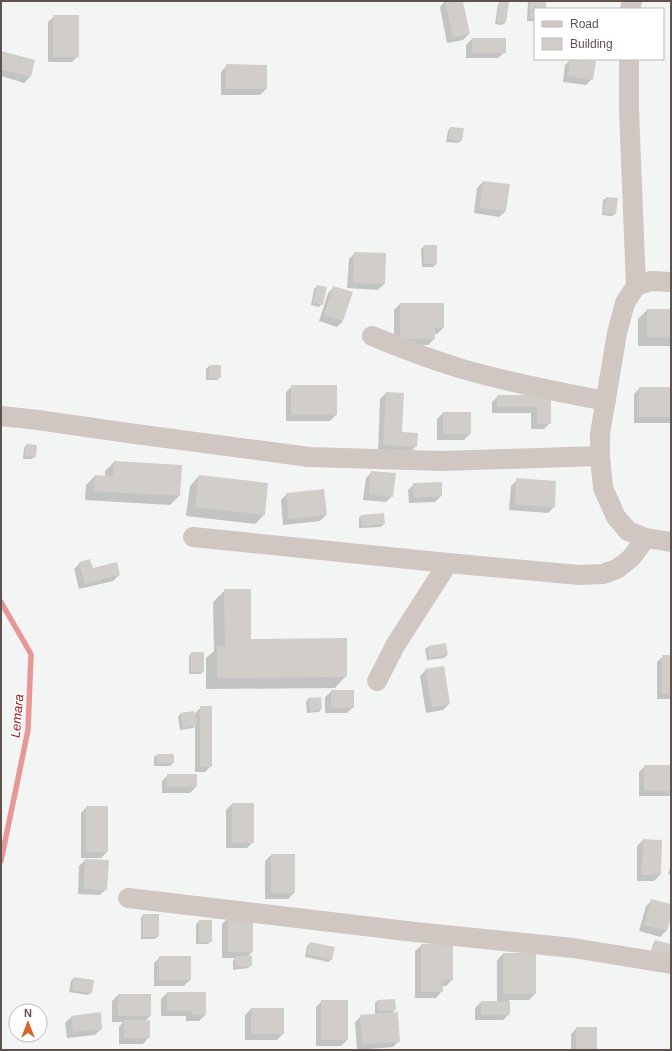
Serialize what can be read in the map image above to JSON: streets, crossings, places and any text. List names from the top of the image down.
{
  "water": ["Lemara"],
  "legend": ["Road", "Building"],
  "north": "top"
}
